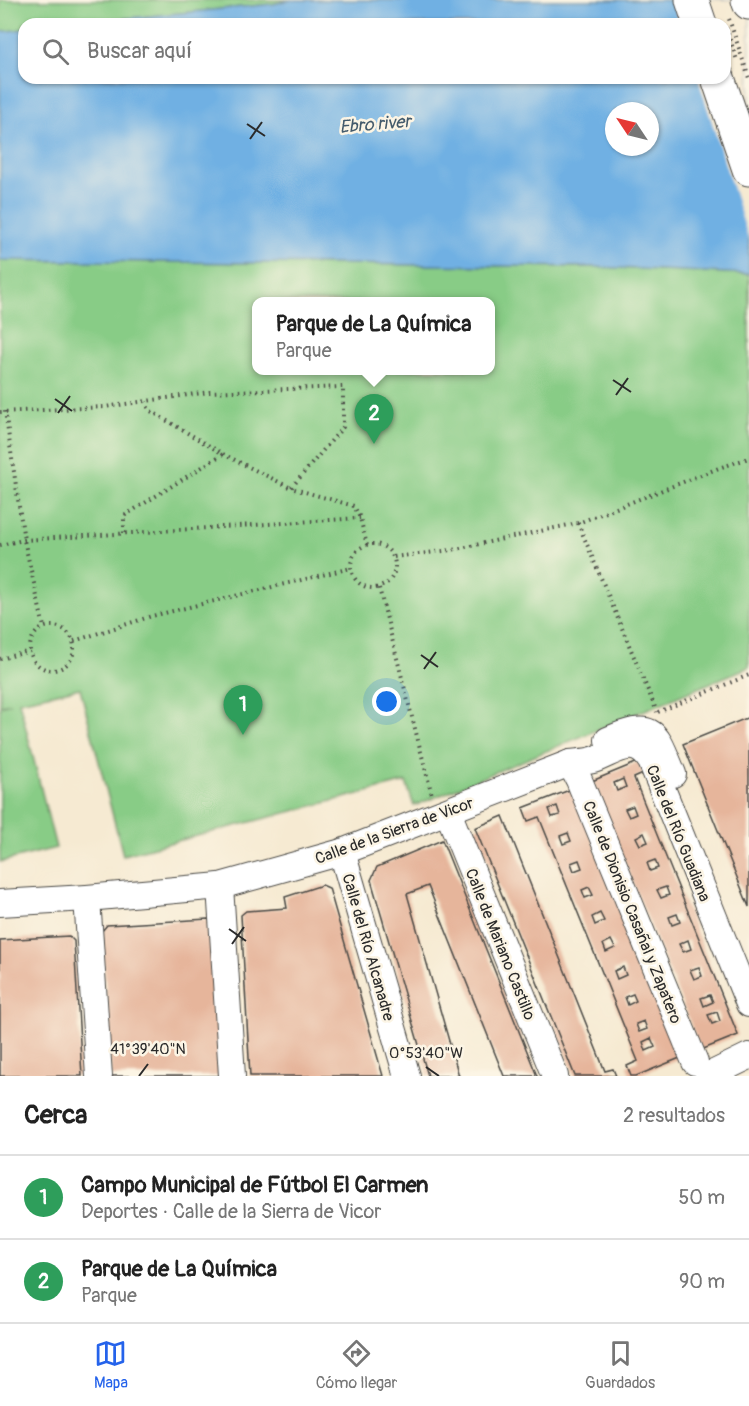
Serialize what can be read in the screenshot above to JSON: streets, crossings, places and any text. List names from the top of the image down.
{
  "streets": {
    "street": [
      "Calle de la Sierra de Vicor",
      "Calle del Río Guadiana",
      "Calle de Dionisio Casañal y Zapatero",
      "Calle de Mariano Castillo",
      "Calle del Río Alcanadre"
    ]
  },
  "crossings": [
    ["Calle de la Sierra de Vicor", "Calle del Río Guadiana"],
    ["Calle de la Sierra de Vicor", "Calle de Dionisio Casañal y Zapatero"],
    ["Calle de la Sierra de Vicor", "Calle de Mariano Castillo"],
    ["Calle de la Sierra de Vicor", "Calle del Río Alcanadre"],
    ["Calle del Río Guadiana", "Calle de Dionisio Casañal y Zapatero"]
  ],
  "water": ["Ebro river"],
  "north": "top left",
  "page": {
    "search": "Buscar aquí",
    "popup": ["Parque de La Química", "Parque"],
    "pins": ["2", "1"],
    "heading": ["Cerca", "2 resultados"],
    "list": [
      {
        "mark": "1",
        "name": "Campo Municipal de Fútbol El Carmen",
        "note": "Deportes · Calle de la Sierra de Vicor",
        "value": "50 m"
      },
      {
        "mark": "2",
        "name": "Parque de La Química",
        "note": "Parque",
        "value": "90 m"
      }
    ],
    "nav": ["Mapa", "Cómo llegar", "Guardados"]
  },
  "coordinates": ["41°39'40\"N", "0°53'40\"W"]
}
